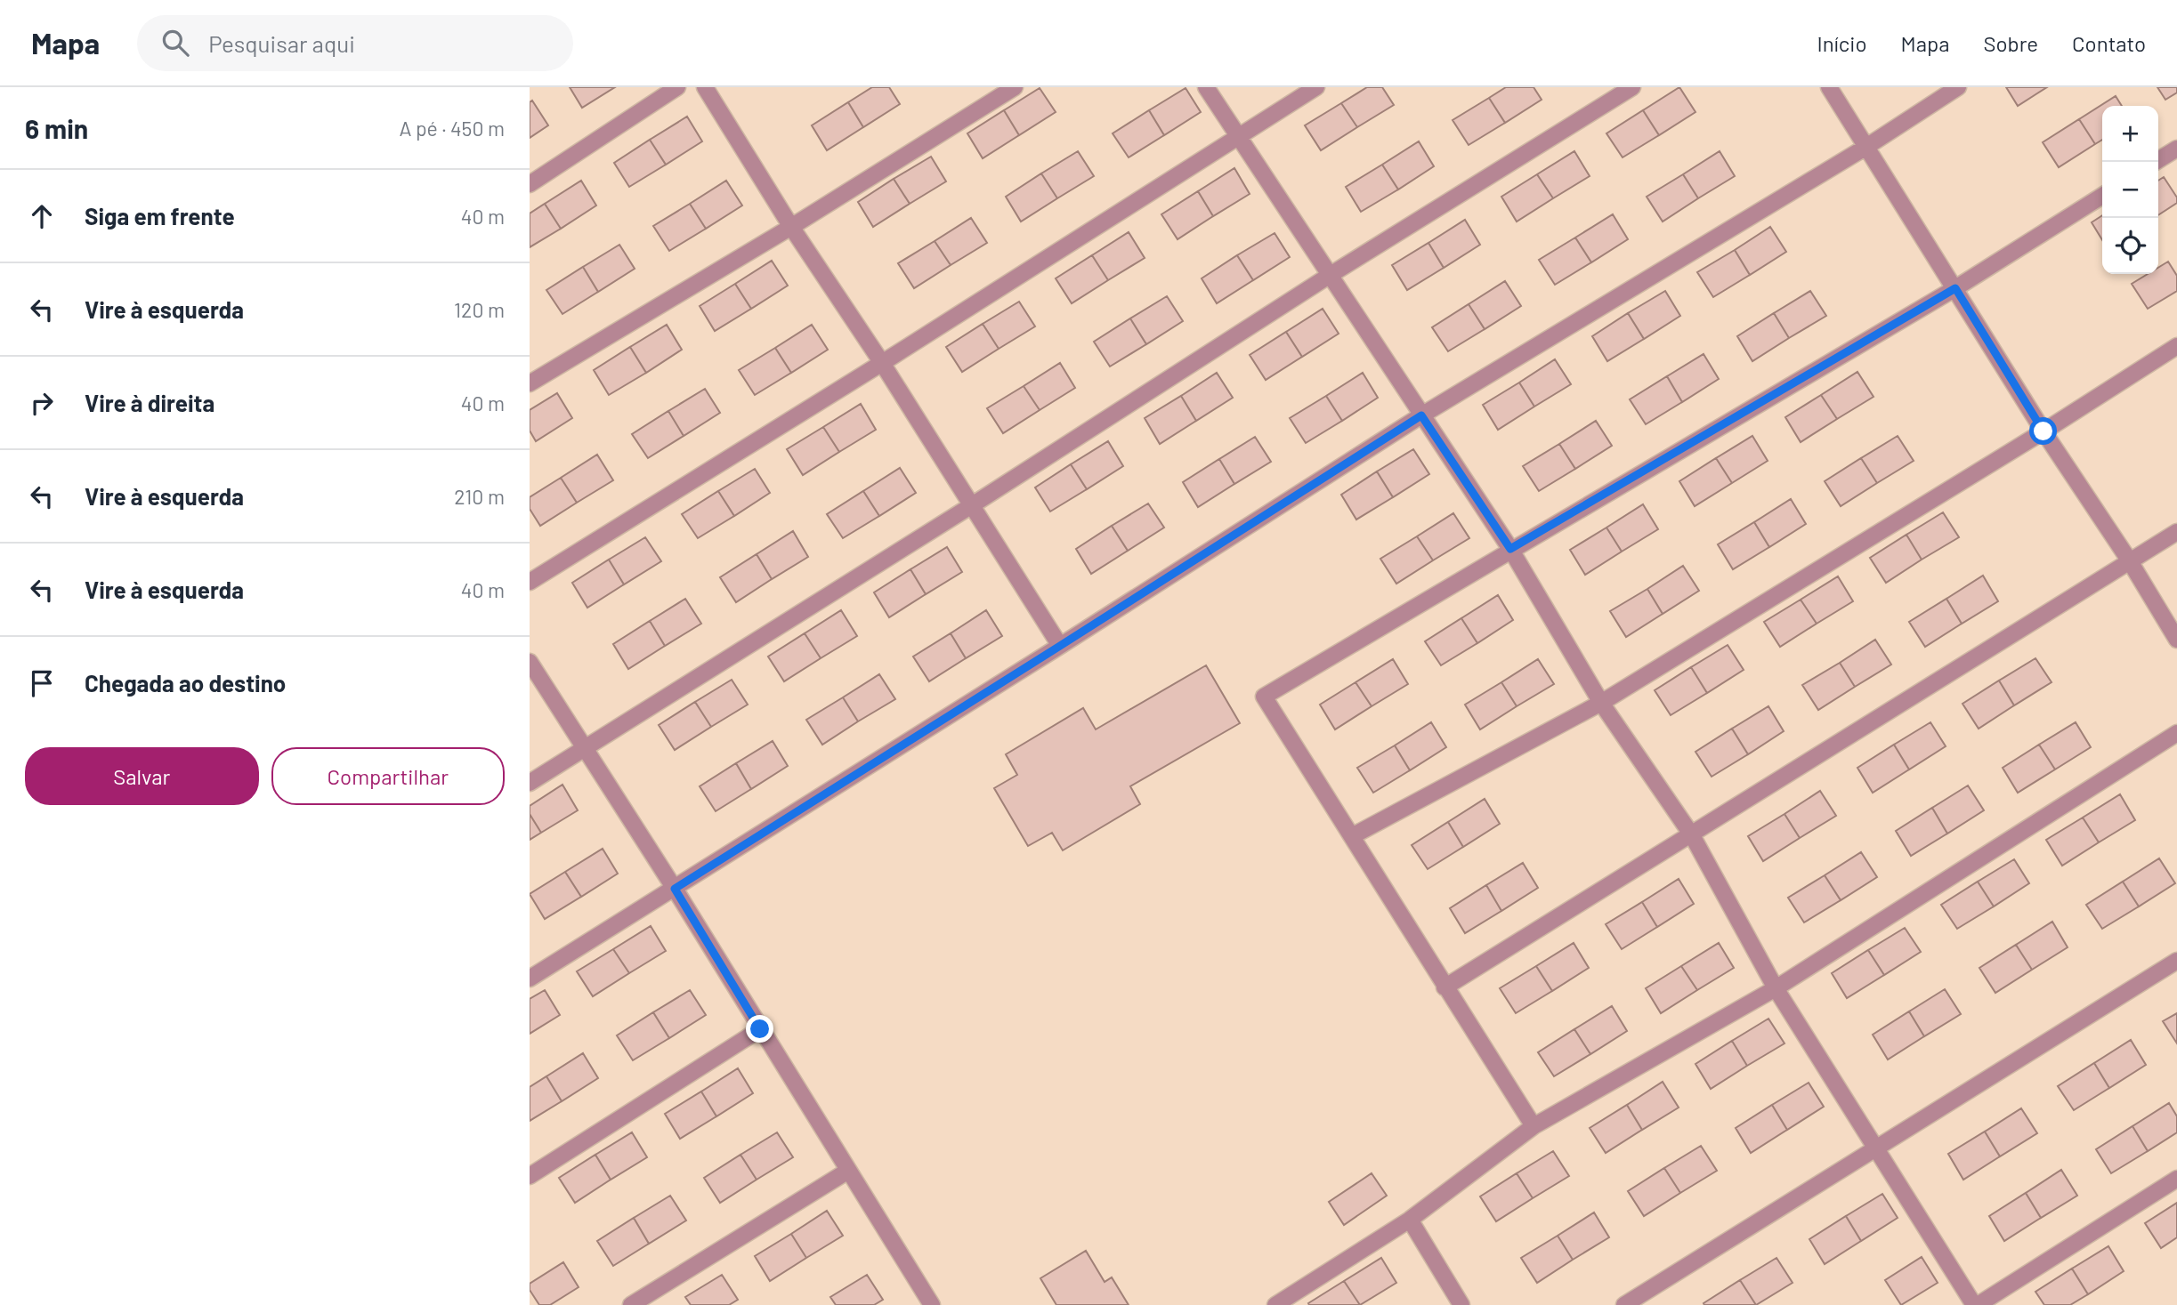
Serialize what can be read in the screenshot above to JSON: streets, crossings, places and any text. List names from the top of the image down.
{
  "page": {
    "header": "Mapa",
    "search": "Pesquisar aqui",
    "nav": [
      "Início",
      "Mapa",
      "Sobre",
      "Contato"
    ],
    "heading": ["6 min", "A pé · 450 m"],
    "map_buttons": ["+", "−"],
    "list": [
      ["Siga em frente", "40 m"],
      ["Vire à esquerda", "120 m"],
      ["Vire à direita", "40 m"],
      ["Vire à esquerda", "210 m"],
      ["Vire à esquerda", "40 m"],
      "Chegada ao destino"
    ],
    "buttons": ["Salvar", "Compartilhar"]
  }
}
